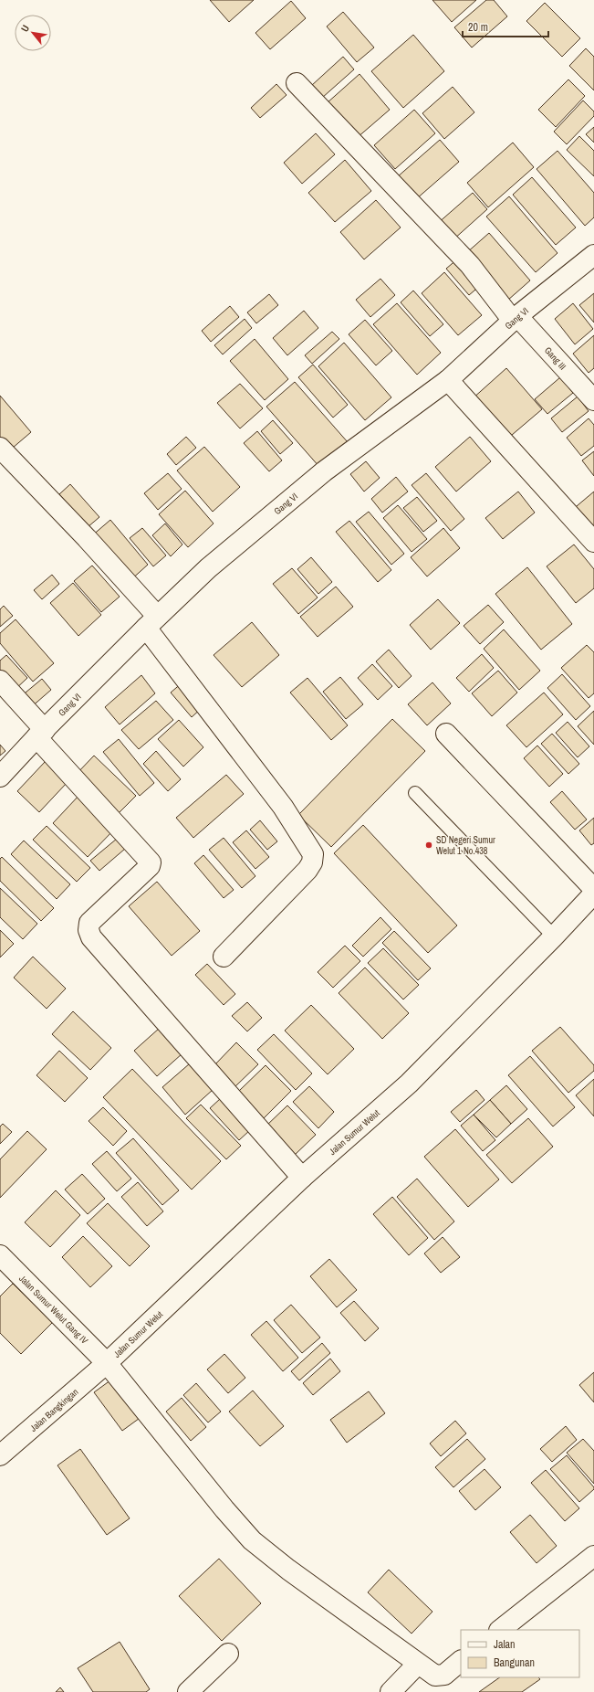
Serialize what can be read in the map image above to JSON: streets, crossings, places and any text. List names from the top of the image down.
{
  "streets": {
    "street": [
      "Gang VI",
      "Gang III",
      "Jalan Sumur Welut",
      "Jalan Sumur Welut Gang IV",
      "Jalan Bangkingan"
    ]
  },
  "crossings": [
    ["Gang VI", "Gang III"],
    ["Jalan Sumur Welut", "Jalan Sumur Welut Gang IV"],
    ["Jalan Sumur Welut", "Jalan Bangkingan"],
    ["Jalan Sumur Welut Gang IV", "Jalan Bangkingan"]
  ],
  "places": ["SD Negeri Sumur Welut 1 No.438"],
  "legend": ["Jalan", "Bangunan"],
  "scale_bar": "20 m",
  "north": "top left"
}
